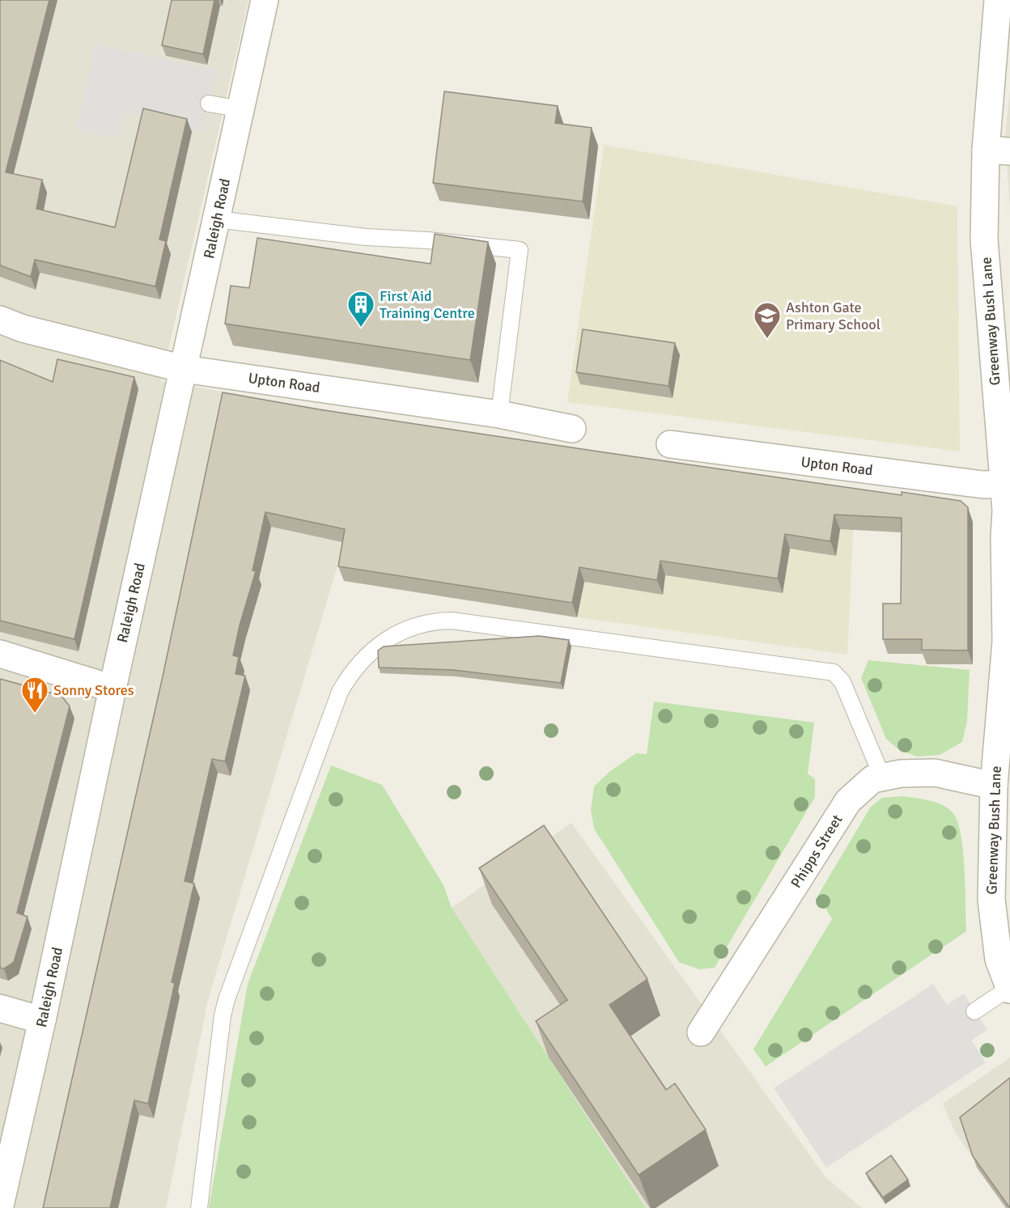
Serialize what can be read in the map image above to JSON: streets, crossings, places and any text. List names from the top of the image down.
{
  "streets": {
    "street": [
      "Raleigh Road",
      "Greenway Bush Lane",
      "Upton Road",
      "Phipps Street"
    ]
  },
  "crossings": [
    ["Raleigh Road", "Upton Road"],
    ["Greenway Bush Lane", "Upton Road"],
    ["Greenway Bush Lane", "Phipps Street"]
  ],
  "places": {
    "building": ["First Aid Training Centre"],
    "school or university": ["Ashton Gate Primary School"],
    "restaurant": ["Sonny Stores"]
  }
}
